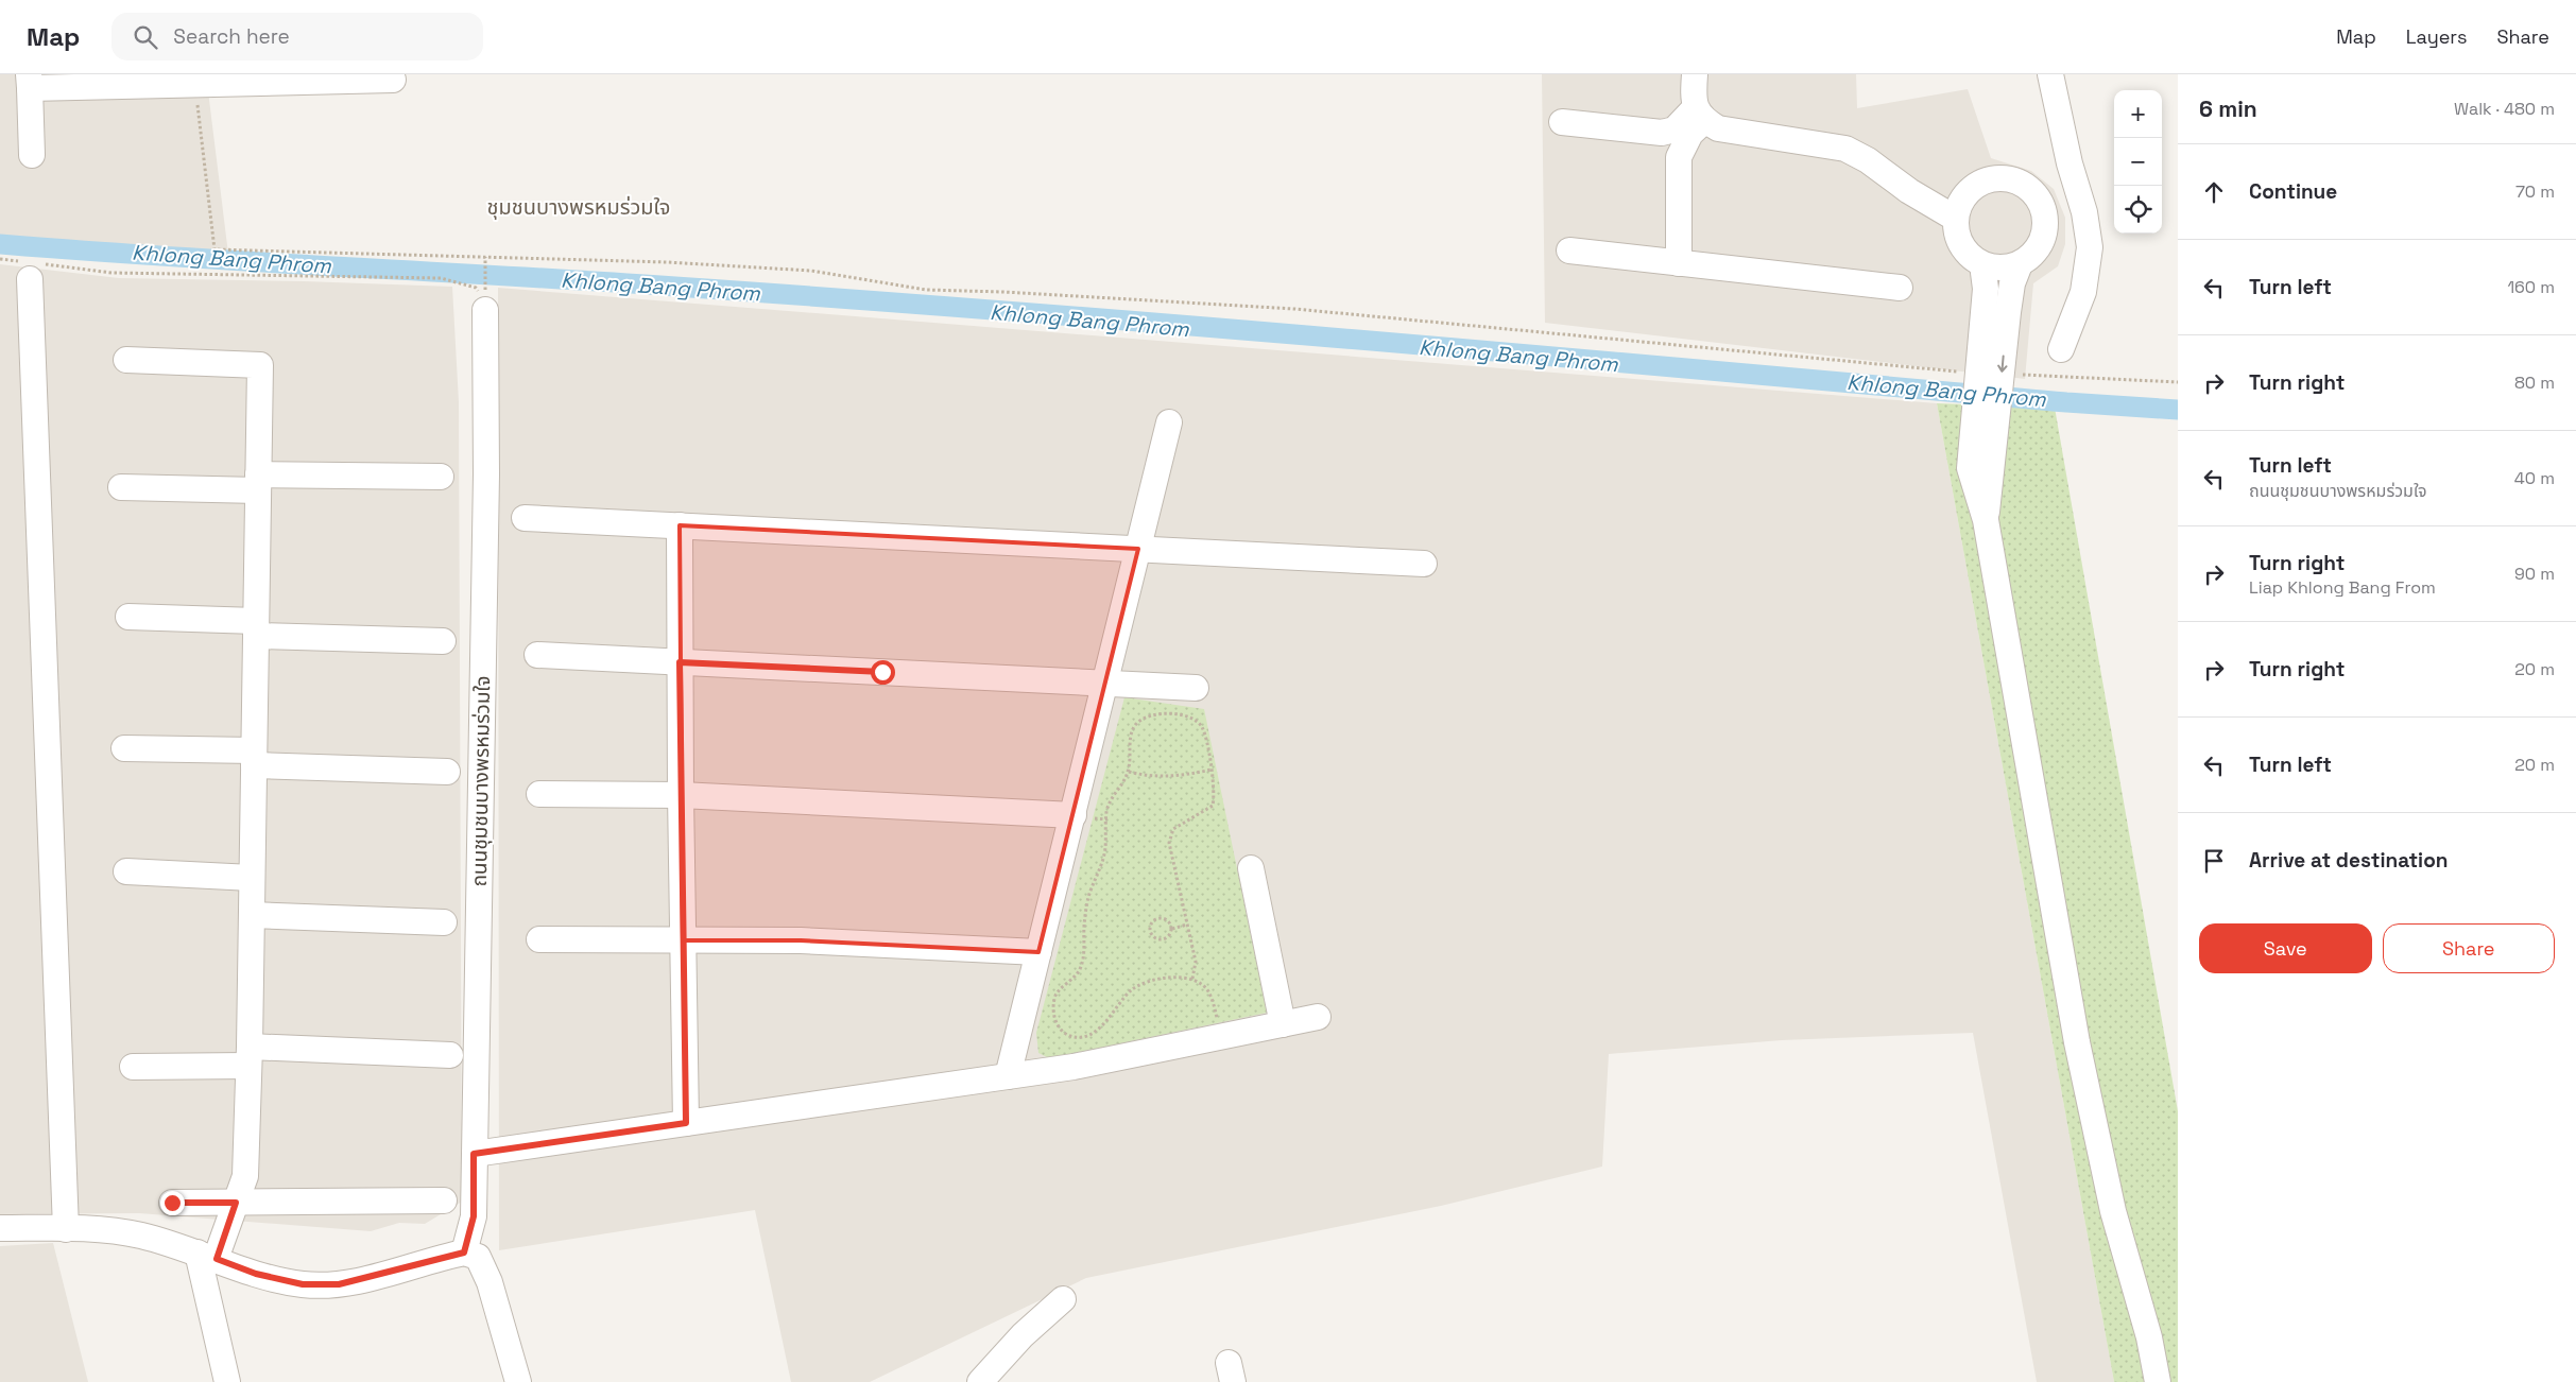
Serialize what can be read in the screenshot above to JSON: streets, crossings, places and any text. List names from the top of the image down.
{
  "streets": {
    "street": ["ถนนชุมชนบางพรหมร่วมใจ"]
  },
  "districts": ["ชุมชนบางพรหมร่วมใจ"],
  "water": ["Khlong Bang Phrom"],
  "page": {
    "header": "Map",
    "search": "Search here",
    "nav": ["Map", "Layers", "Share"],
    "heading": ["6 min", "Walk · 480 m"],
    "map_buttons": ["+", "−"],
    "list": [
      ["Continue", "70 m"],
      ["Turn left", "160 m"],
      ["Turn right", "80 m"],
      ["Turn left", "ถนนชุมชนบางพรหมร่วมใจ", "40 m"],
      ["Turn right", "Liap Khlong Bang From", "90 m"],
      ["Turn right", "20 m"],
      ["Turn left", "20 m"],
      "Arrive at destination"
    ],
    "buttons": ["Save", "Share"]
  }
}
